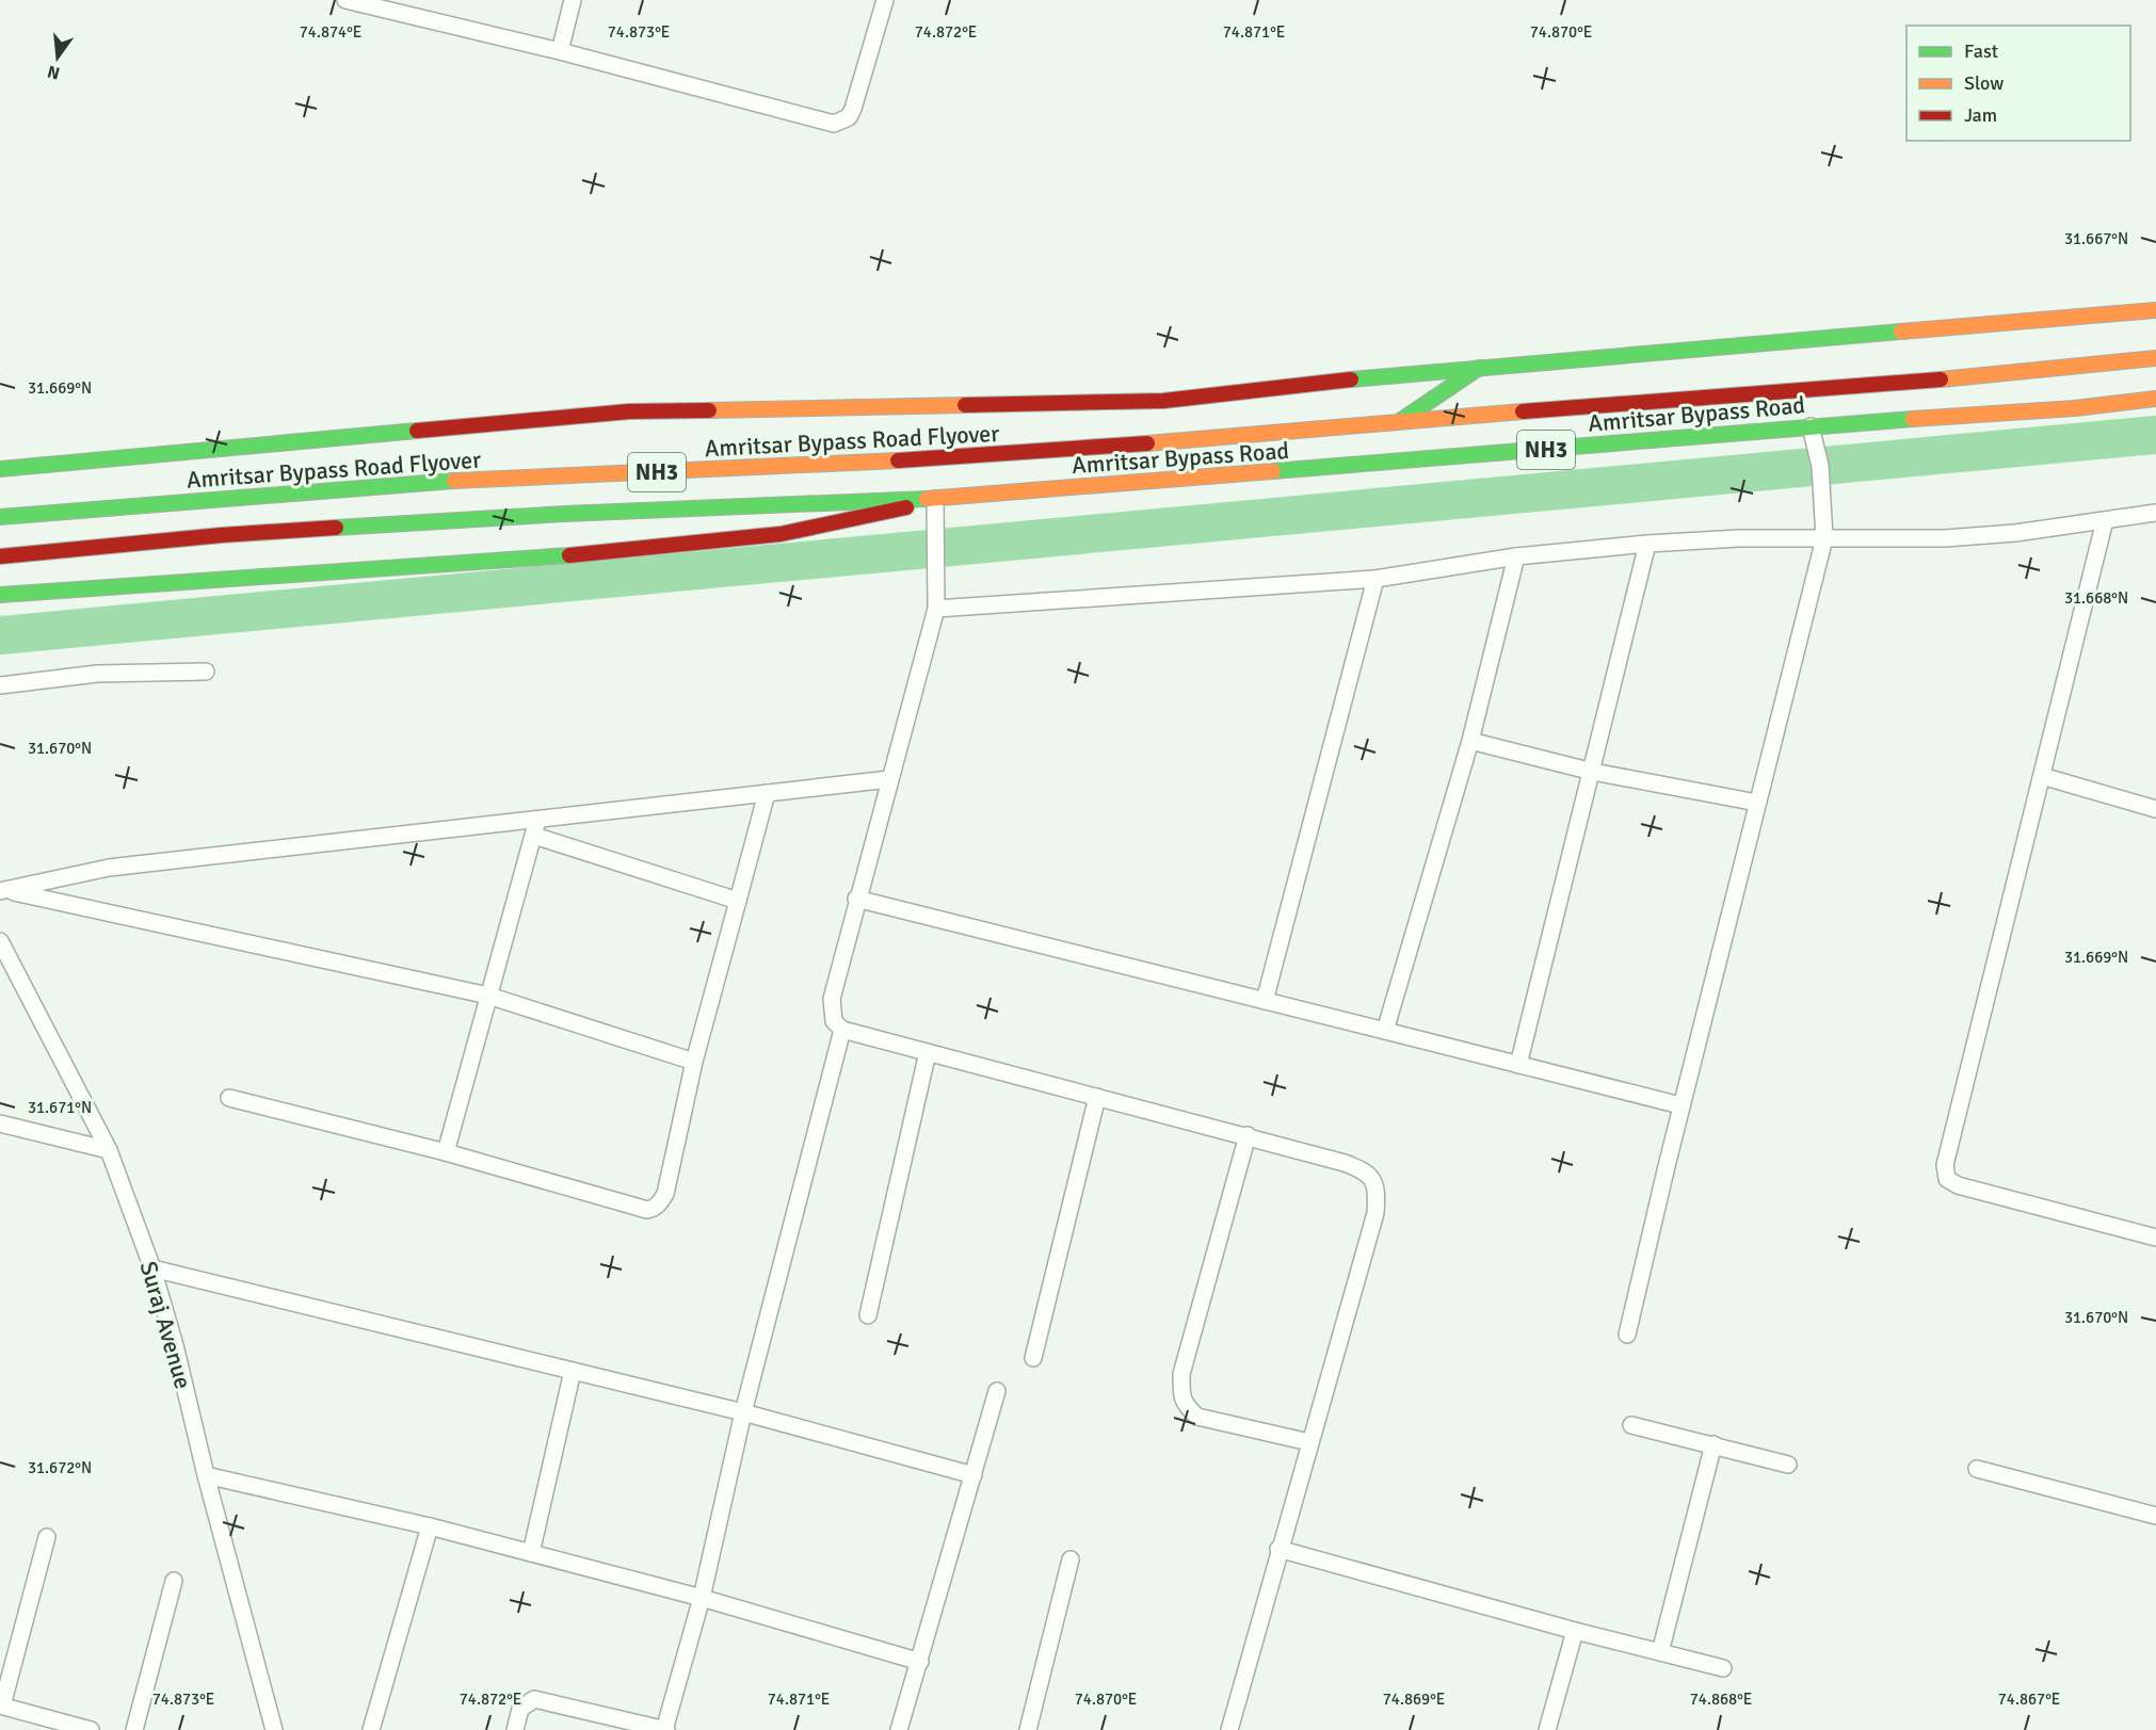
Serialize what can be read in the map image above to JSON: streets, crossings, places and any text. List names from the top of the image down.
{
  "streets": {
    "main road": ["Amritsar Bypass Road", "Amritsar Bypass Road Flyover", "NH3"],
    "street": ["Suraj Avenue"]
  },
  "crossings": [
    ["Amritsar Bypass Road", "Amritsar Bypass Road Flyover"],
    ["Amritsar Bypass Road", "NH3"]
  ],
  "legend": ["Fast", "Slow", "Jam"],
  "north": "bottom",
  "coordinates": [
    "74.873°E",
    "74.872°E",
    "74.871°E",
    "74.870°E",
    "74.874°E",
    "31.667°N",
    "31.669°N",
    "31.668°N",
    "31.670°N",
    "31.671°N",
    "31.672°N",
    "74.869°E",
    "74.868°E",
    "74.867°E"
  ]
}
